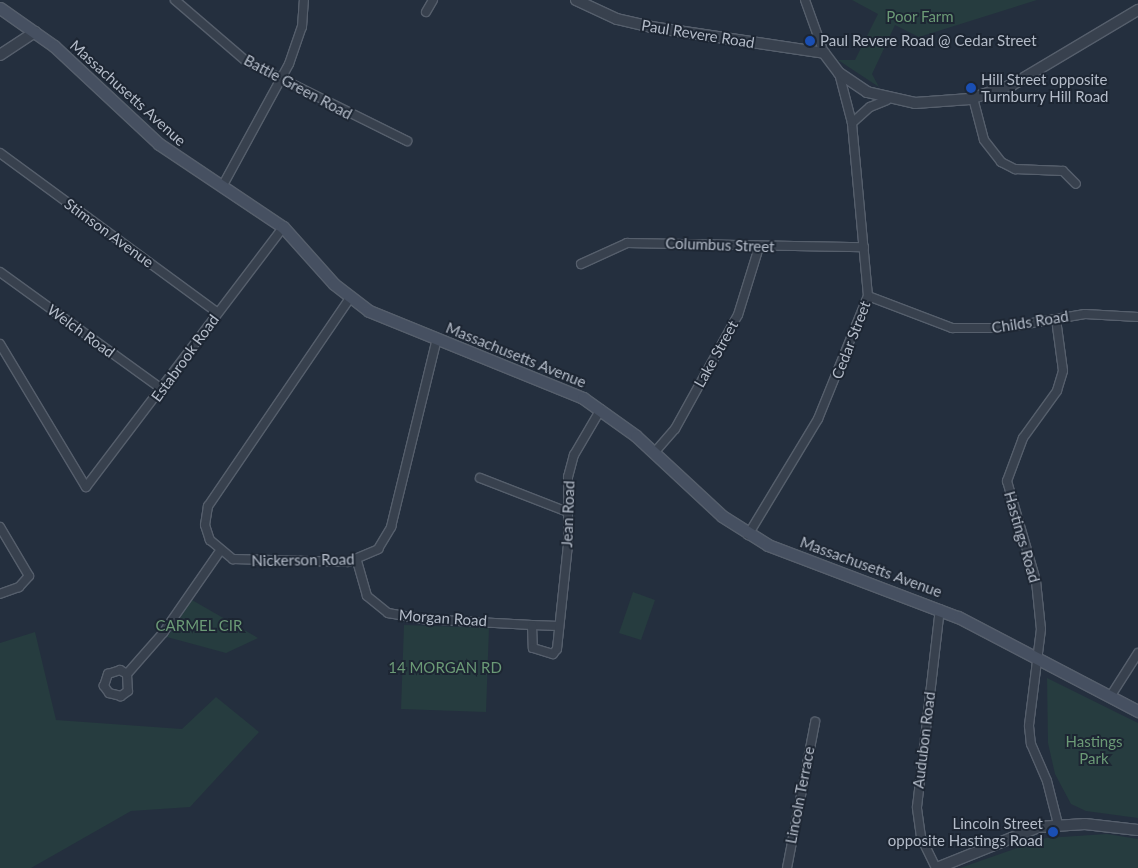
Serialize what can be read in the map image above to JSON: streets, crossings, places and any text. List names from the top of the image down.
{
  "streets": {
    "main road": ["Massachusetts Avenue"],
    "street": [
      "Paul Revere Road",
      "Battle Green Road",
      "Stimson Avenue",
      "Columbus Street",
      "Childs Road",
      "Welch Road",
      "Cedar Street",
      "Lake Street",
      "Estabrook Road",
      "Jean Road",
      "Hastings Road",
      "Nickerson Road",
      "Morgan Road",
      "Audubon Road",
      "Lincoln Terrace"
    ]
  },
  "crossings": [
    ["Paul Revere Road", "Cedar Street"],
    ["Massachusetts Avenue", "Cedar Street"],
    ["Massachusetts Avenue", "Lake Street"],
    ["Massachusetts Avenue", "Estabrook Road"],
    ["Massachusetts Avenue", "Jean Road"],
    ["Massachusetts Avenue", "Hastings Road"],
    ["Massachusetts Avenue", "Nickerson Road"],
    ["Massachusetts Avenue", "Audubon Road"],
    ["Stimson Avenue", "Estabrook Road"],
    ["Columbus Street", "Cedar Street"],
    ["Columbus Street", "Lake Street"],
    ["Childs Road", "Cedar Street"],
    ["Childs Road", "Hastings Road"],
    ["Welch Road", "Estabrook Road"],
    ["Jean Road", "Morgan Road"],
    ["Nickerson Road", "Morgan Road"]
  ],
  "parks": [
    "Poor Farm",
    "CARMEL CIR",
    "14 MORGAN RD",
    "Hastings Park"
  ],
  "places": ["Paul Revere Road @ Cedar Street", "Hill Street opposite Turnburry Hill Road", "Lincoln Street opposite Hastings Road"]
}
